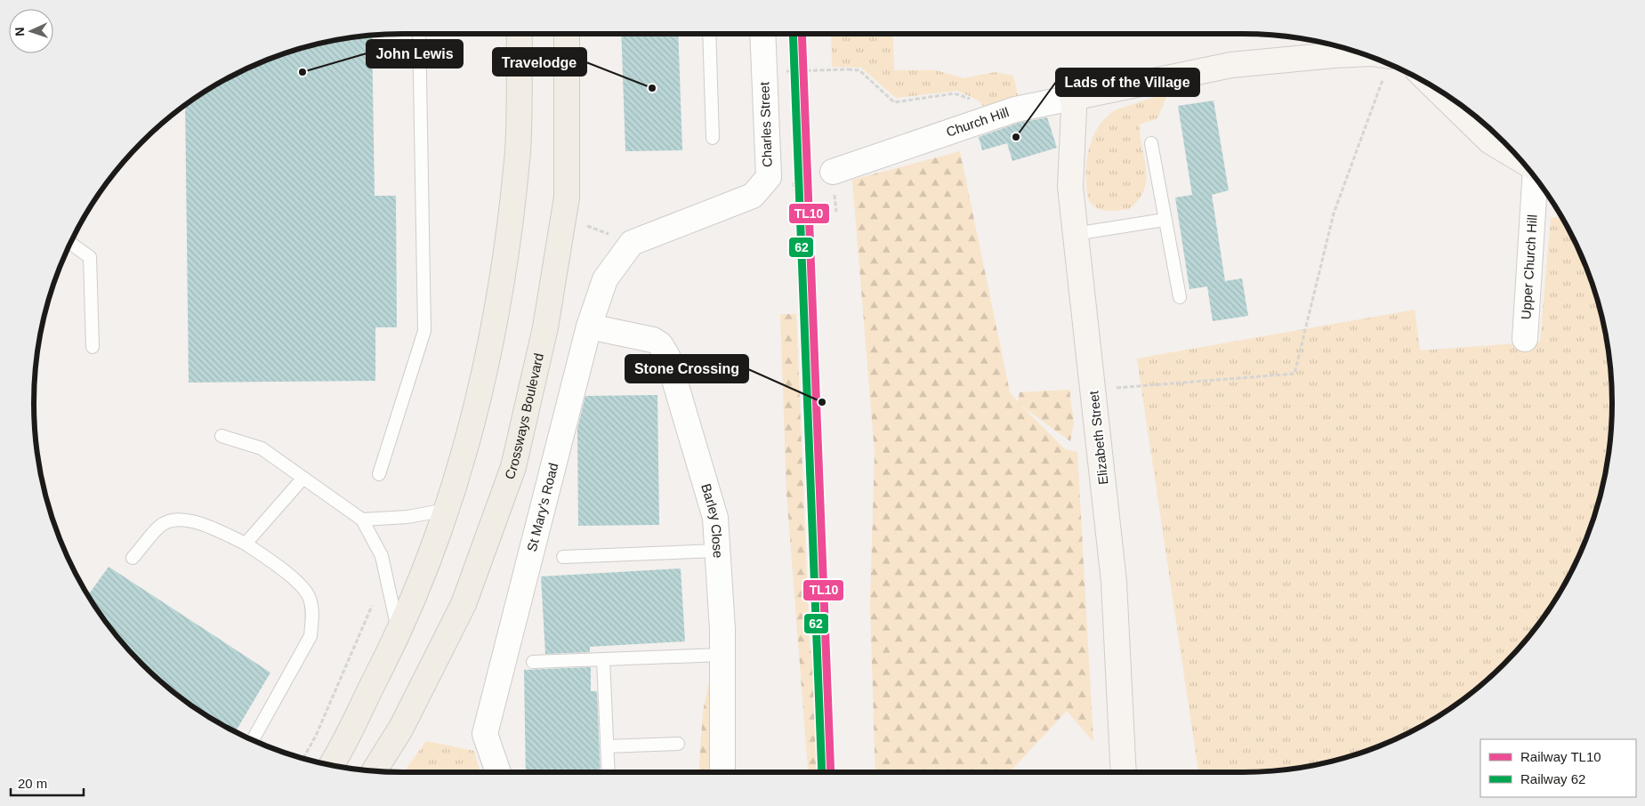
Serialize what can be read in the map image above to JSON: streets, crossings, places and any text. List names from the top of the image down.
{
  "streets": {
    "main road": ["Crossways Boulevard"],
    "street": [
      "Church Hill",
      "Charles Street",
      "Upper Church Hill",
      "Elizabeth Street",
      "St Mary's Road",
      "Barley Close"
    ]
  },
  "crossings": [
    ["Church Hill", "Elizabeth Street"],
    ["Charles Street", "St Mary's Road"],
    ["St Mary's Road", "Barley Close"]
  ],
  "places": [
    "John Lewis",
    "Travelodge",
    "Lads of the Village",
    "Stone Crossing"
  ],
  "lines": ["rail line TL10", "rail line 62"],
  "legend": ["Railway TL10", "Railway 62"],
  "scale_bar": "20 m",
  "north": "left"
}
